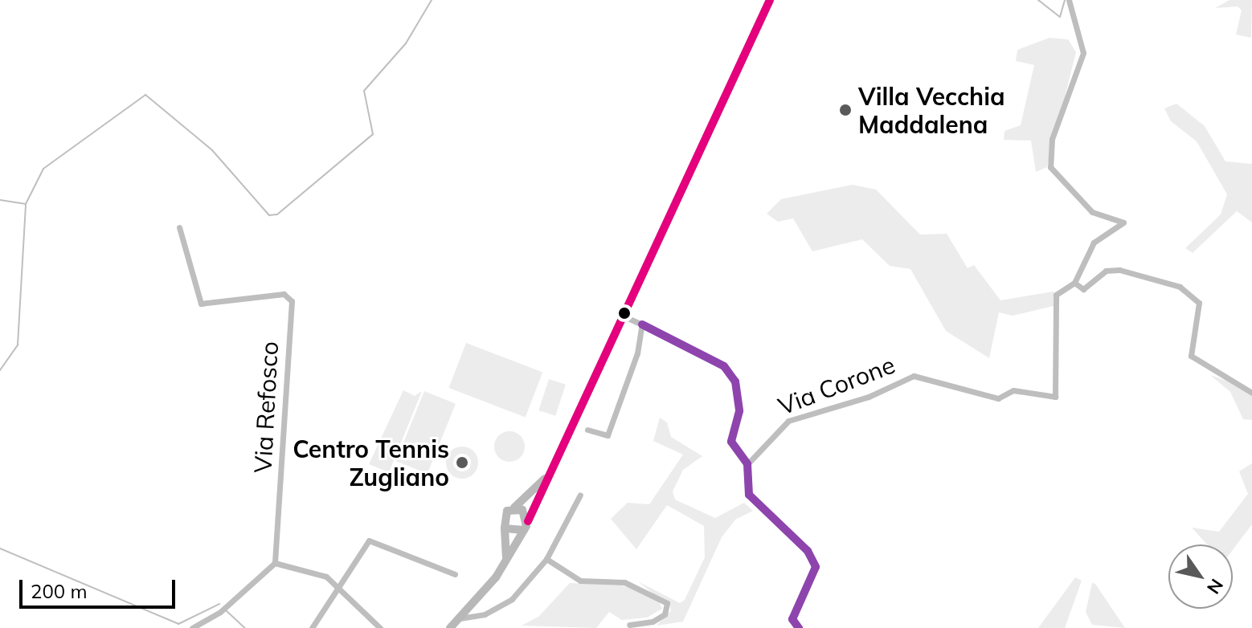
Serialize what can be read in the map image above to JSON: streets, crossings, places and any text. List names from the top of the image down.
{
  "streets": {
    "street": ["Via Corone", "Via Refosco"]
  },
  "places": ["Villa Vecchia Maddalena", "Centro Tennis Zugliano"],
  "scale_bar": "200 m",
  "north": "bottom right"
}
